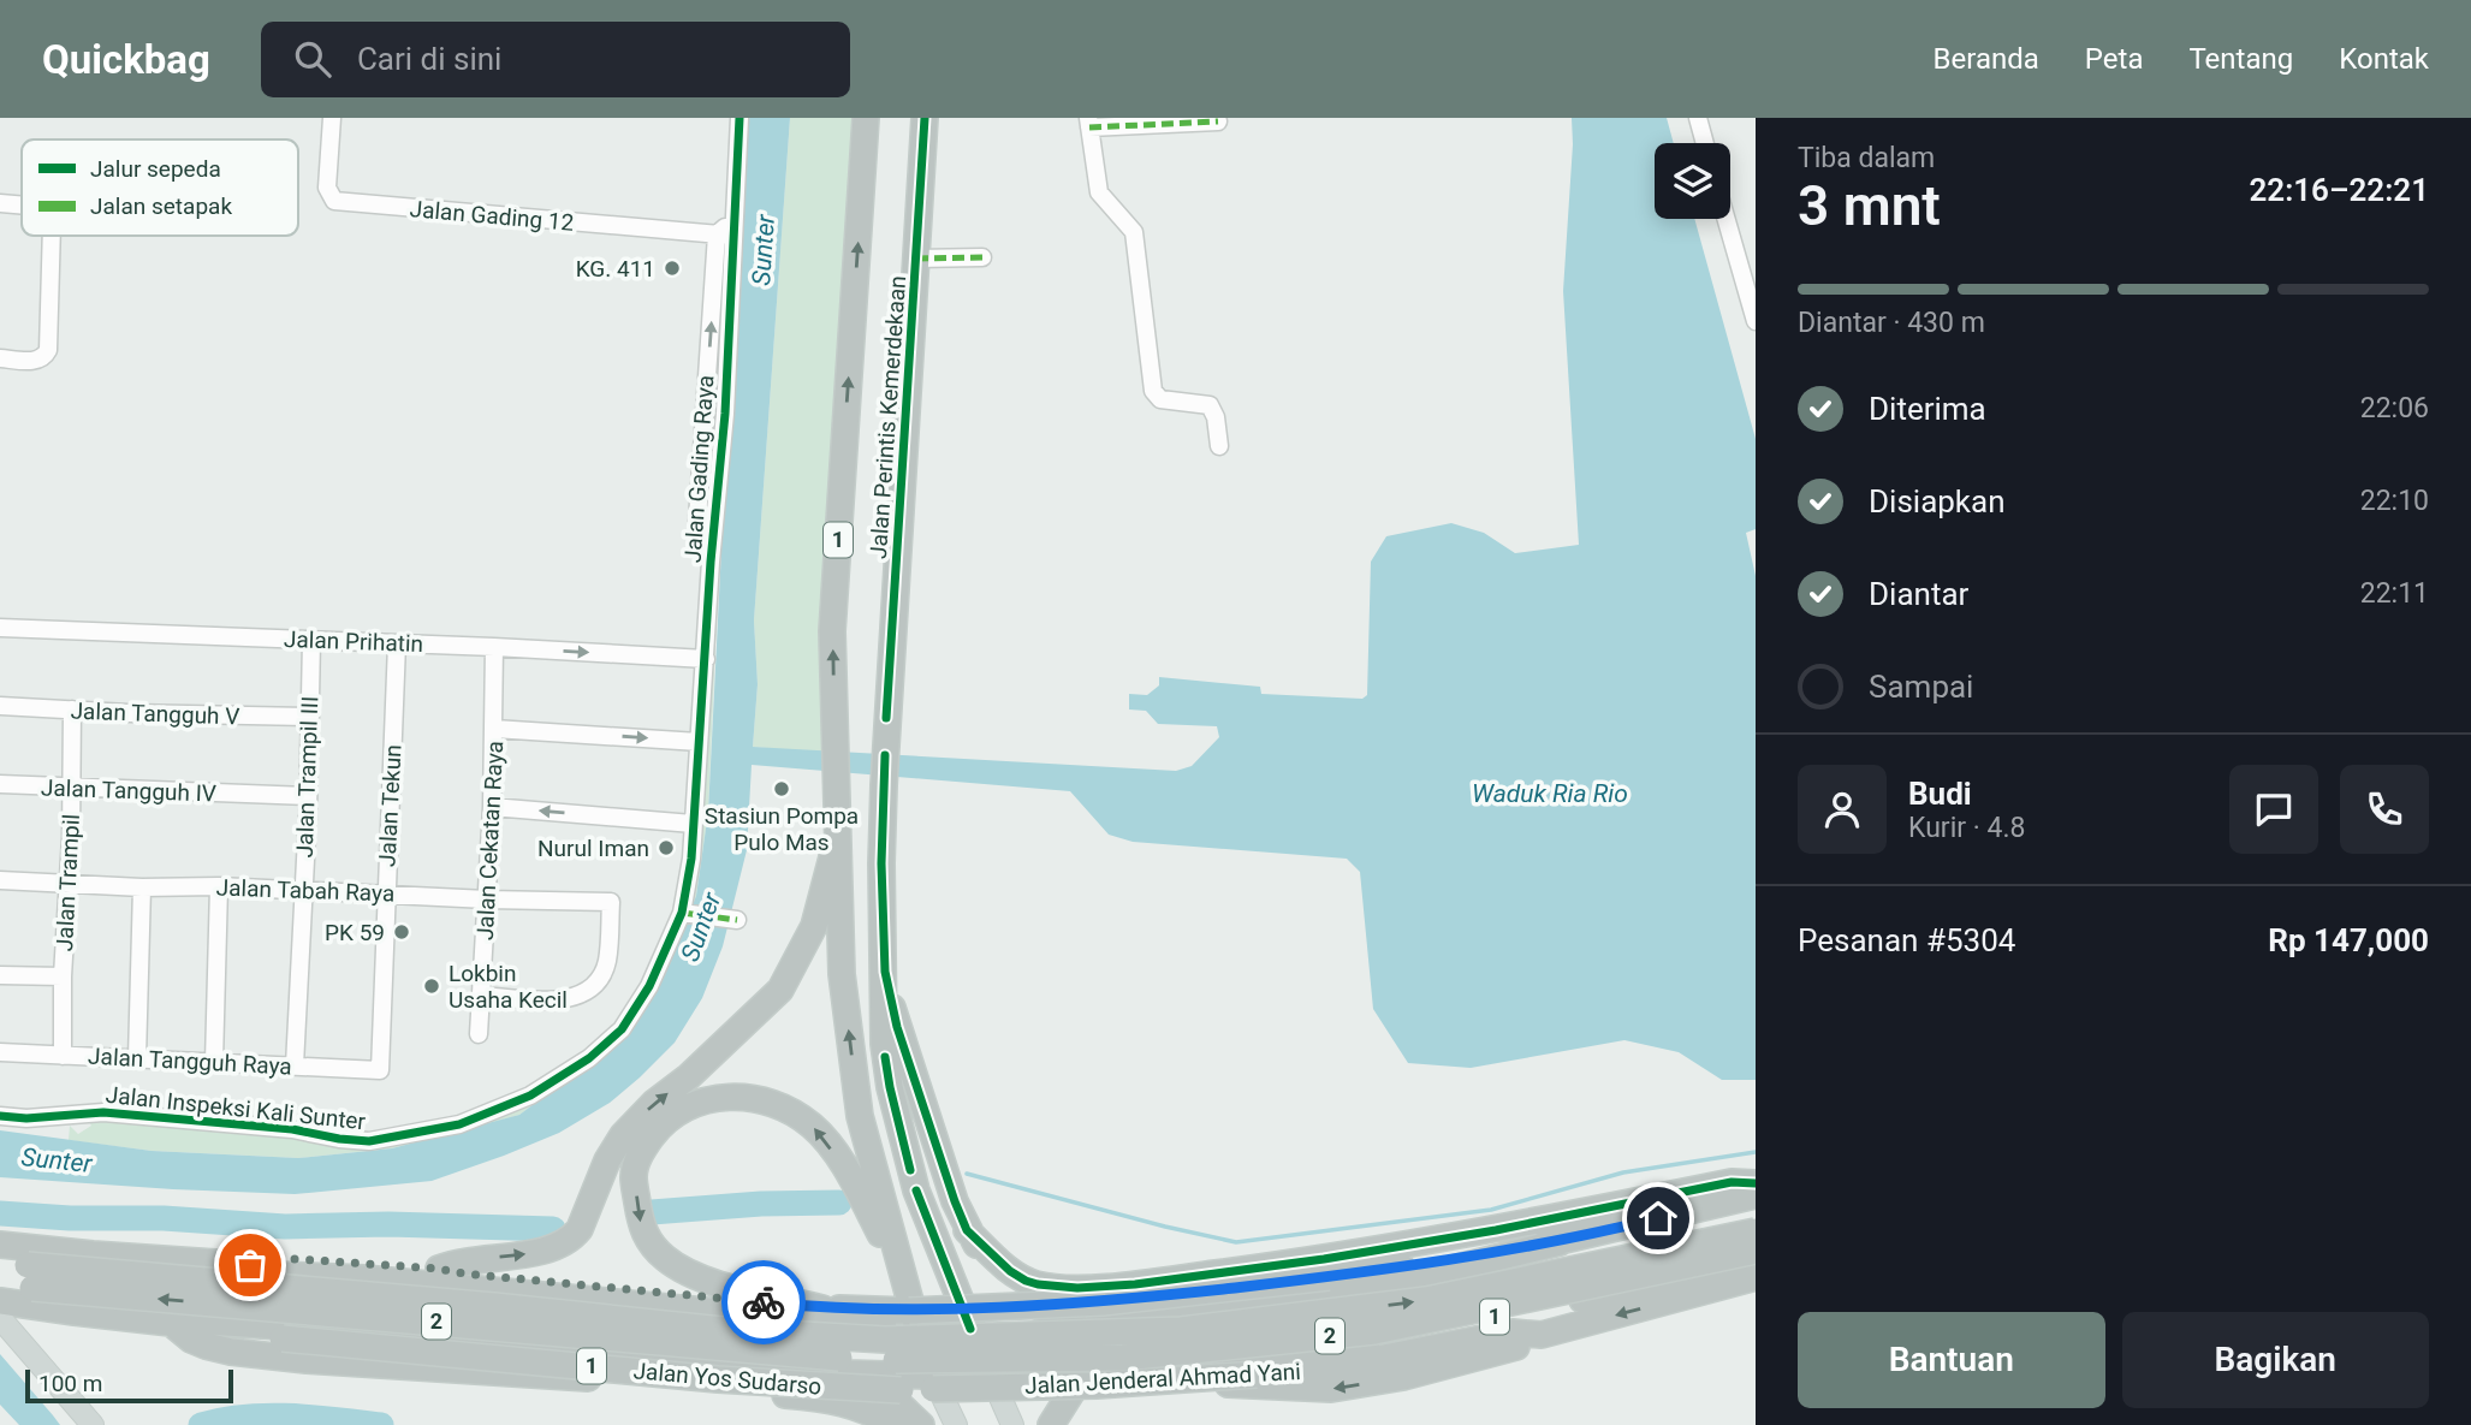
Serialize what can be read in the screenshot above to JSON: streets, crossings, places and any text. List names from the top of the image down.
{
  "streets": {
    "highway": [
      "Jalan Perintis Kemerdekaan",
      "1",
      "2",
      "Jalan Yos Sudarso",
      "Jalan Jenderal Ahmad Yani"
    ],
    "street": [
      "Jalan Gading 12",
      "Jalan Gading Raya",
      "Jalan Prihatin",
      "Jalan Tangguh V",
      "Jalan Trampil III",
      "Jalan Tangguh IV",
      "Jalan Tekun",
      "Jalan Cekatan Raya",
      "Jalan Trampil",
      "Jalan Tabah Raya",
      "Jalan Tangguh Raya",
      "Jalan Inspeksi Kali Sunter"
    ]
  },
  "crossings": [
    ["Jalan Gading 12", "Jalan Gading Raya"],
    ["Jalan Perintis Kemerdekaan", "Jalan Jenderal Ahmad Yani"],
    ["Jalan Gading Raya", "Jalan Prihatin"],
    ["Jalan Gading Raya", "Jalan Inspeksi Kali Sunter"],
    ["Jalan Prihatin", "Jalan Trampil III"],
    ["Jalan Prihatin", "Jalan Tekun"],
    ["Jalan Prihatin", "Jalan Cekatan Raya"],
    ["Jalan Tangguh V", "Jalan Trampil III"],
    ["Jalan Tangguh V", "Jalan Trampil"],
    ["Jalan Trampil III", "Jalan Tangguh IV"],
    ["Jalan Trampil III", "Jalan Tabah Raya"],
    ["Jalan Trampil III", "Jalan Tangguh Raya"],
    ["Jalan Tangguh IV", "Jalan Trampil"],
    ["Jalan Tekun", "Jalan Tabah Raya"],
    ["Jalan Tekun", "Jalan Tangguh Raya"],
    ["Jalan Cekatan Raya", "Jalan Tabah Raya"],
    ["Jalan Trampil", "Jalan Tabah Raya"],
    ["Jalan Trampil", "Jalan Tangguh Raya"],
    ["Jalan Yos Sudarso", "Jalan Jenderal Ahmad Yani"]
  ],
  "water": ["Sunter", "Waduk Ria Rio"],
  "places": [
    "KG. 411",
    "Stasiun Pompa Pulo Mas",
    "Nurul Iman",
    "PK 59",
    "Lokbin Usaha Kecil"
  ],
  "legend": ["Jalur sepeda", "Jalan setapak"],
  "scale_bar": "100 m",
  "page": {
    "header": "Quickbag",
    "search": "Cari di sini",
    "nav": [
      "Beranda",
      "Peta",
      "Tentang",
      "Kontak"
    ],
    "heading": ["3 mnt", "Tiba dalam", "22:16–22:21"],
    "panel": [
      "Budi",
      "Kurir · 4.8",
      "Pesanan #5304",
      "Rp 147,000"
    ],
    "bar": "Diantar · 430 m",
    "list": [
      ["Diterima", "22:06"],
      ["Disiapkan", "22:10"],
      ["Diantar", "22:11"],
      "Sampai"
    ],
    "buttons": ["Bantuan", "Bagikan"],
    "scale": "100 m"
  }
}
